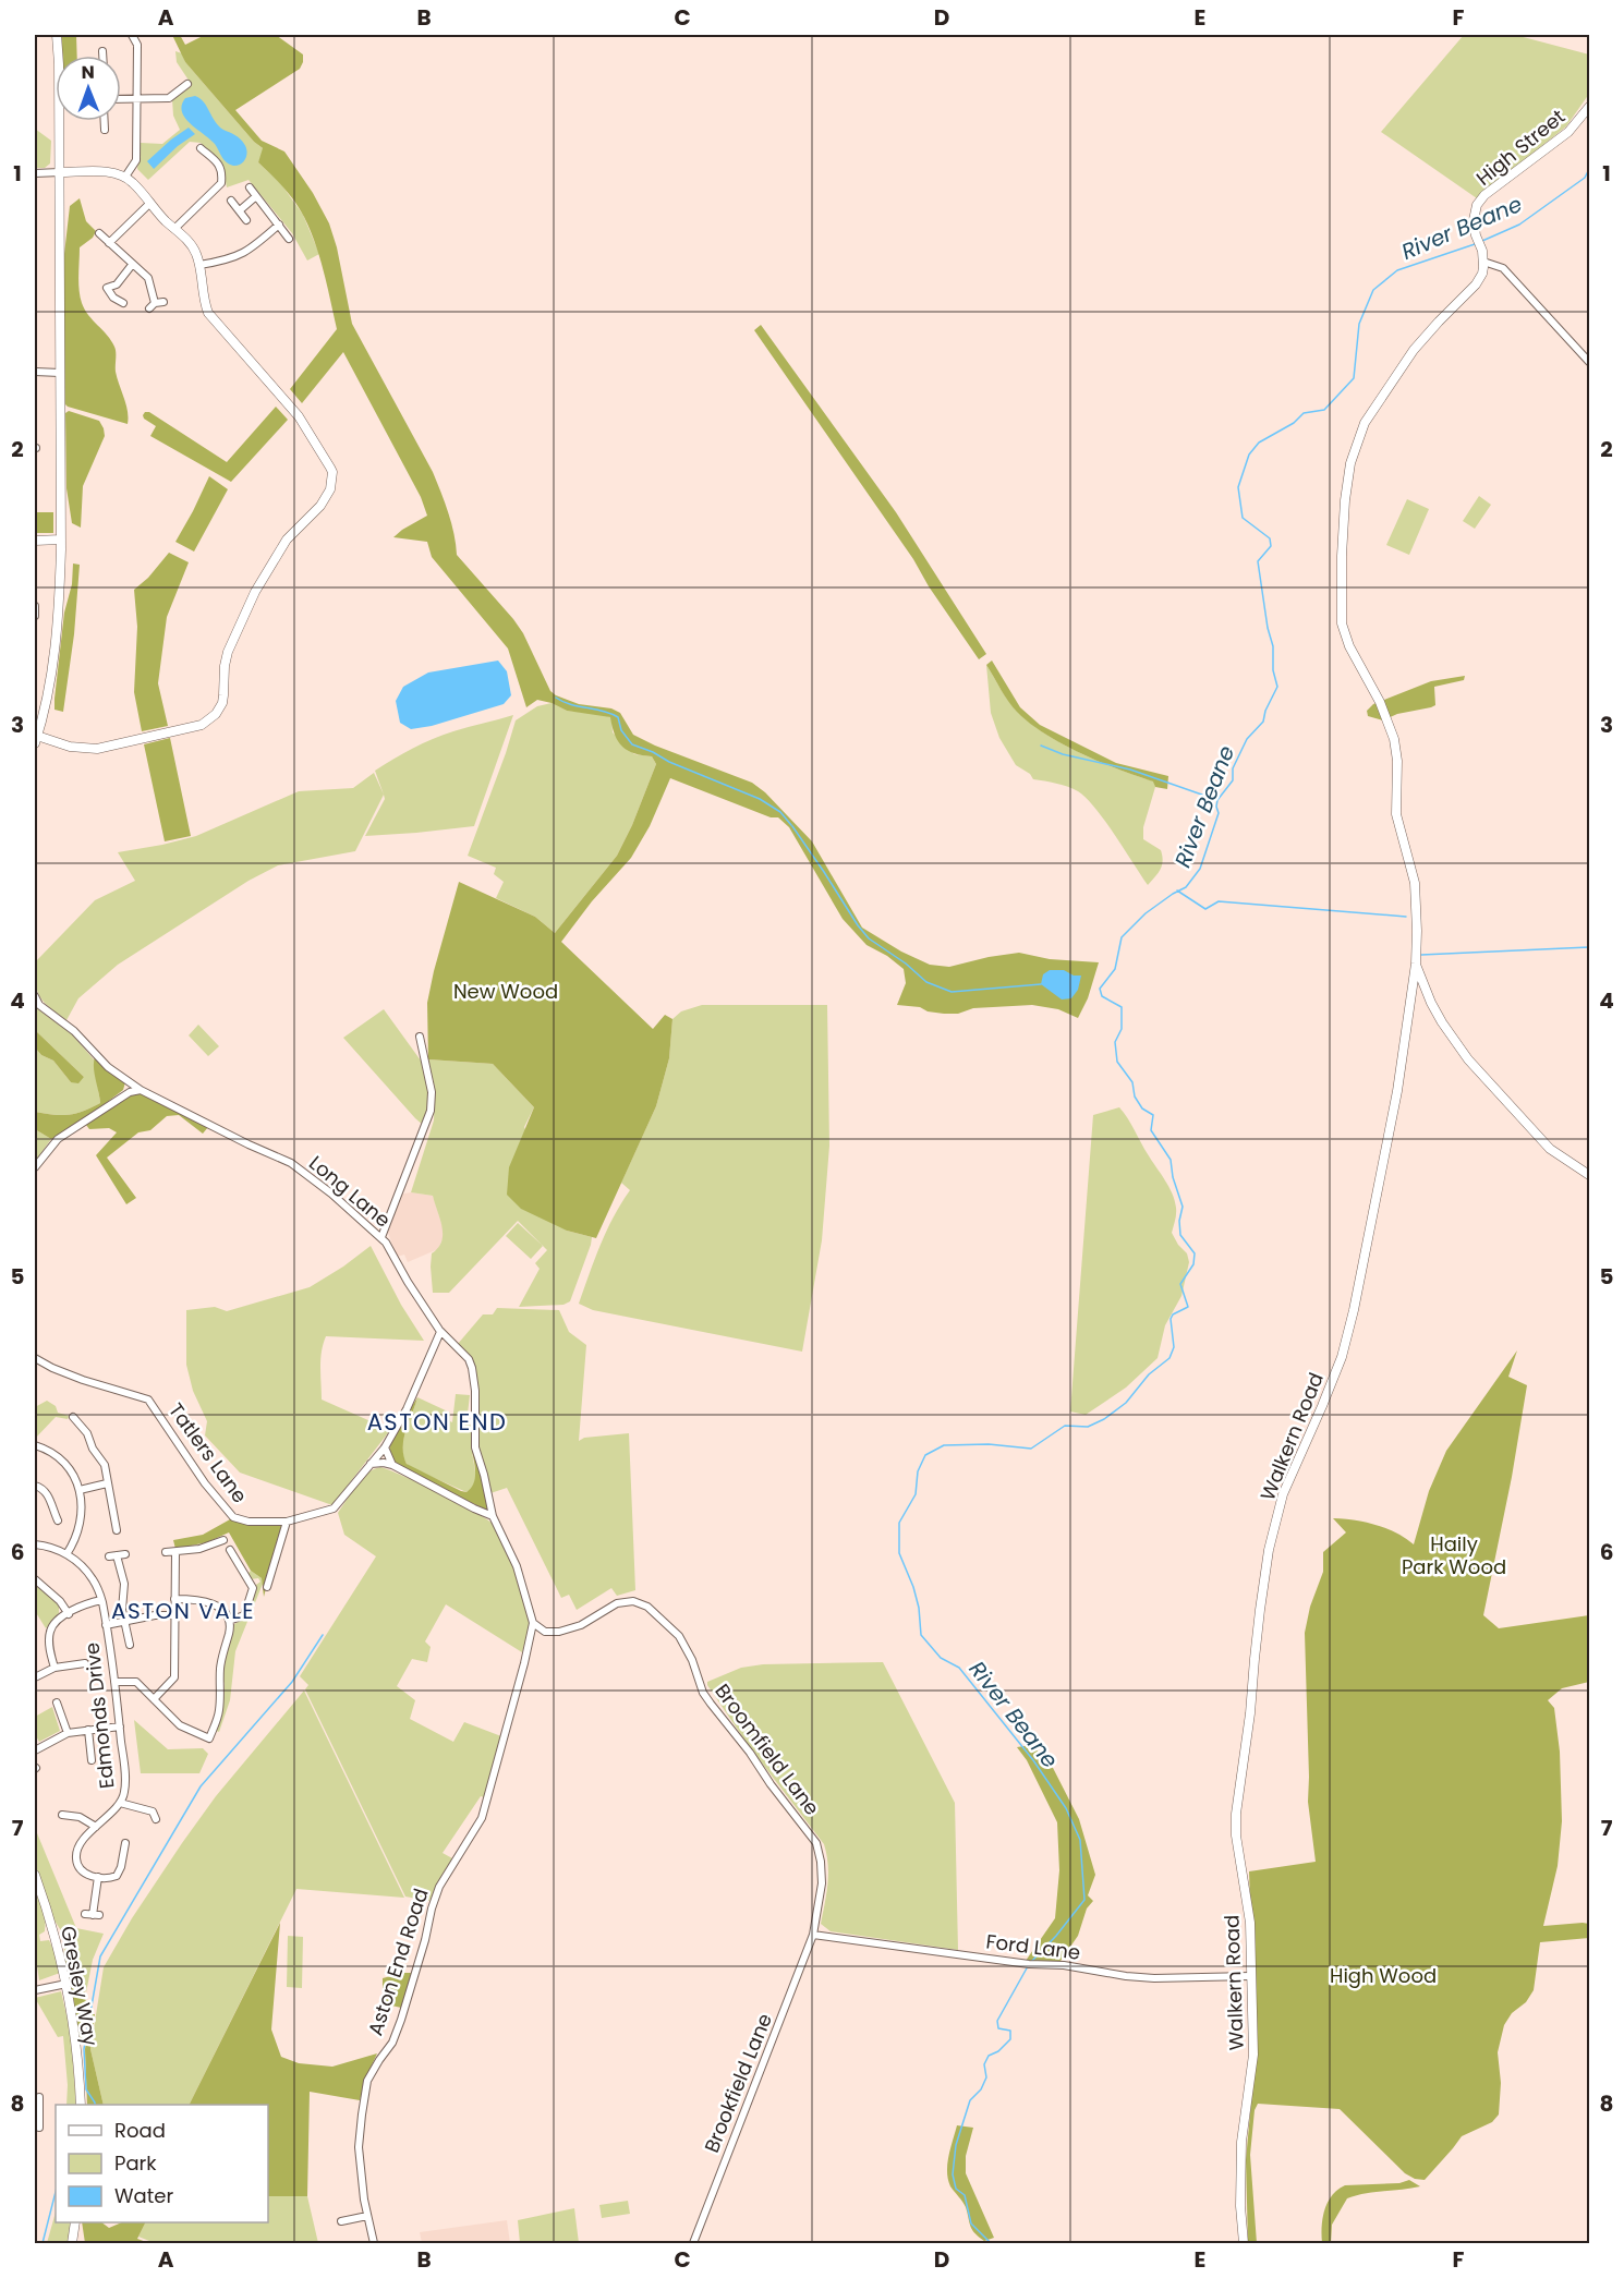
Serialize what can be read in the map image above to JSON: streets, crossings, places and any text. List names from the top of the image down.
{
  "streets": {
    "street": [
      "High Street",
      "Long Lane",
      "Walkern Road",
      "Tatlers Lane",
      "Edmonds Drive",
      "Broomfield Lane",
      "Ford Lane",
      "Aston End Road",
      "Gresley Way",
      "Brookfield Lane"
    ]
  },
  "crossings": [
    ["High Street", "Walkern Road"],
    ["Long Lane", "Tatlers Lane"],
    ["Long Lane", "Broomfield Lane"],
    ["Long Lane", "Aston End Road"],
    ["Walkern Road", "Ford Lane"],
    ["Broomfield Lane", "Ford Lane"],
    ["Broomfield Lane", "Aston End Road"],
    ["Broomfield Lane", "Brookfield Lane"],
    ["Ford Lane", "Brookfield Lane"]
  ],
  "districts": ["ASTON END", "ASTON VALE"],
  "water": ["River Beane"],
  "parks": ["New Wood", "Haily Park Wood", "High Wood"],
  "legend": ["Road", "Park", "Water"],
  "north": "top",
  "grid": {
    "columns": [
      "A",
      "B",
      "C",
      "D",
      "E",
      "F"
    ],
    "rows": [
      "1",
      "2",
      "3",
      "4",
      "5",
      "6",
      "7",
      "8"
    ]
  }
}
